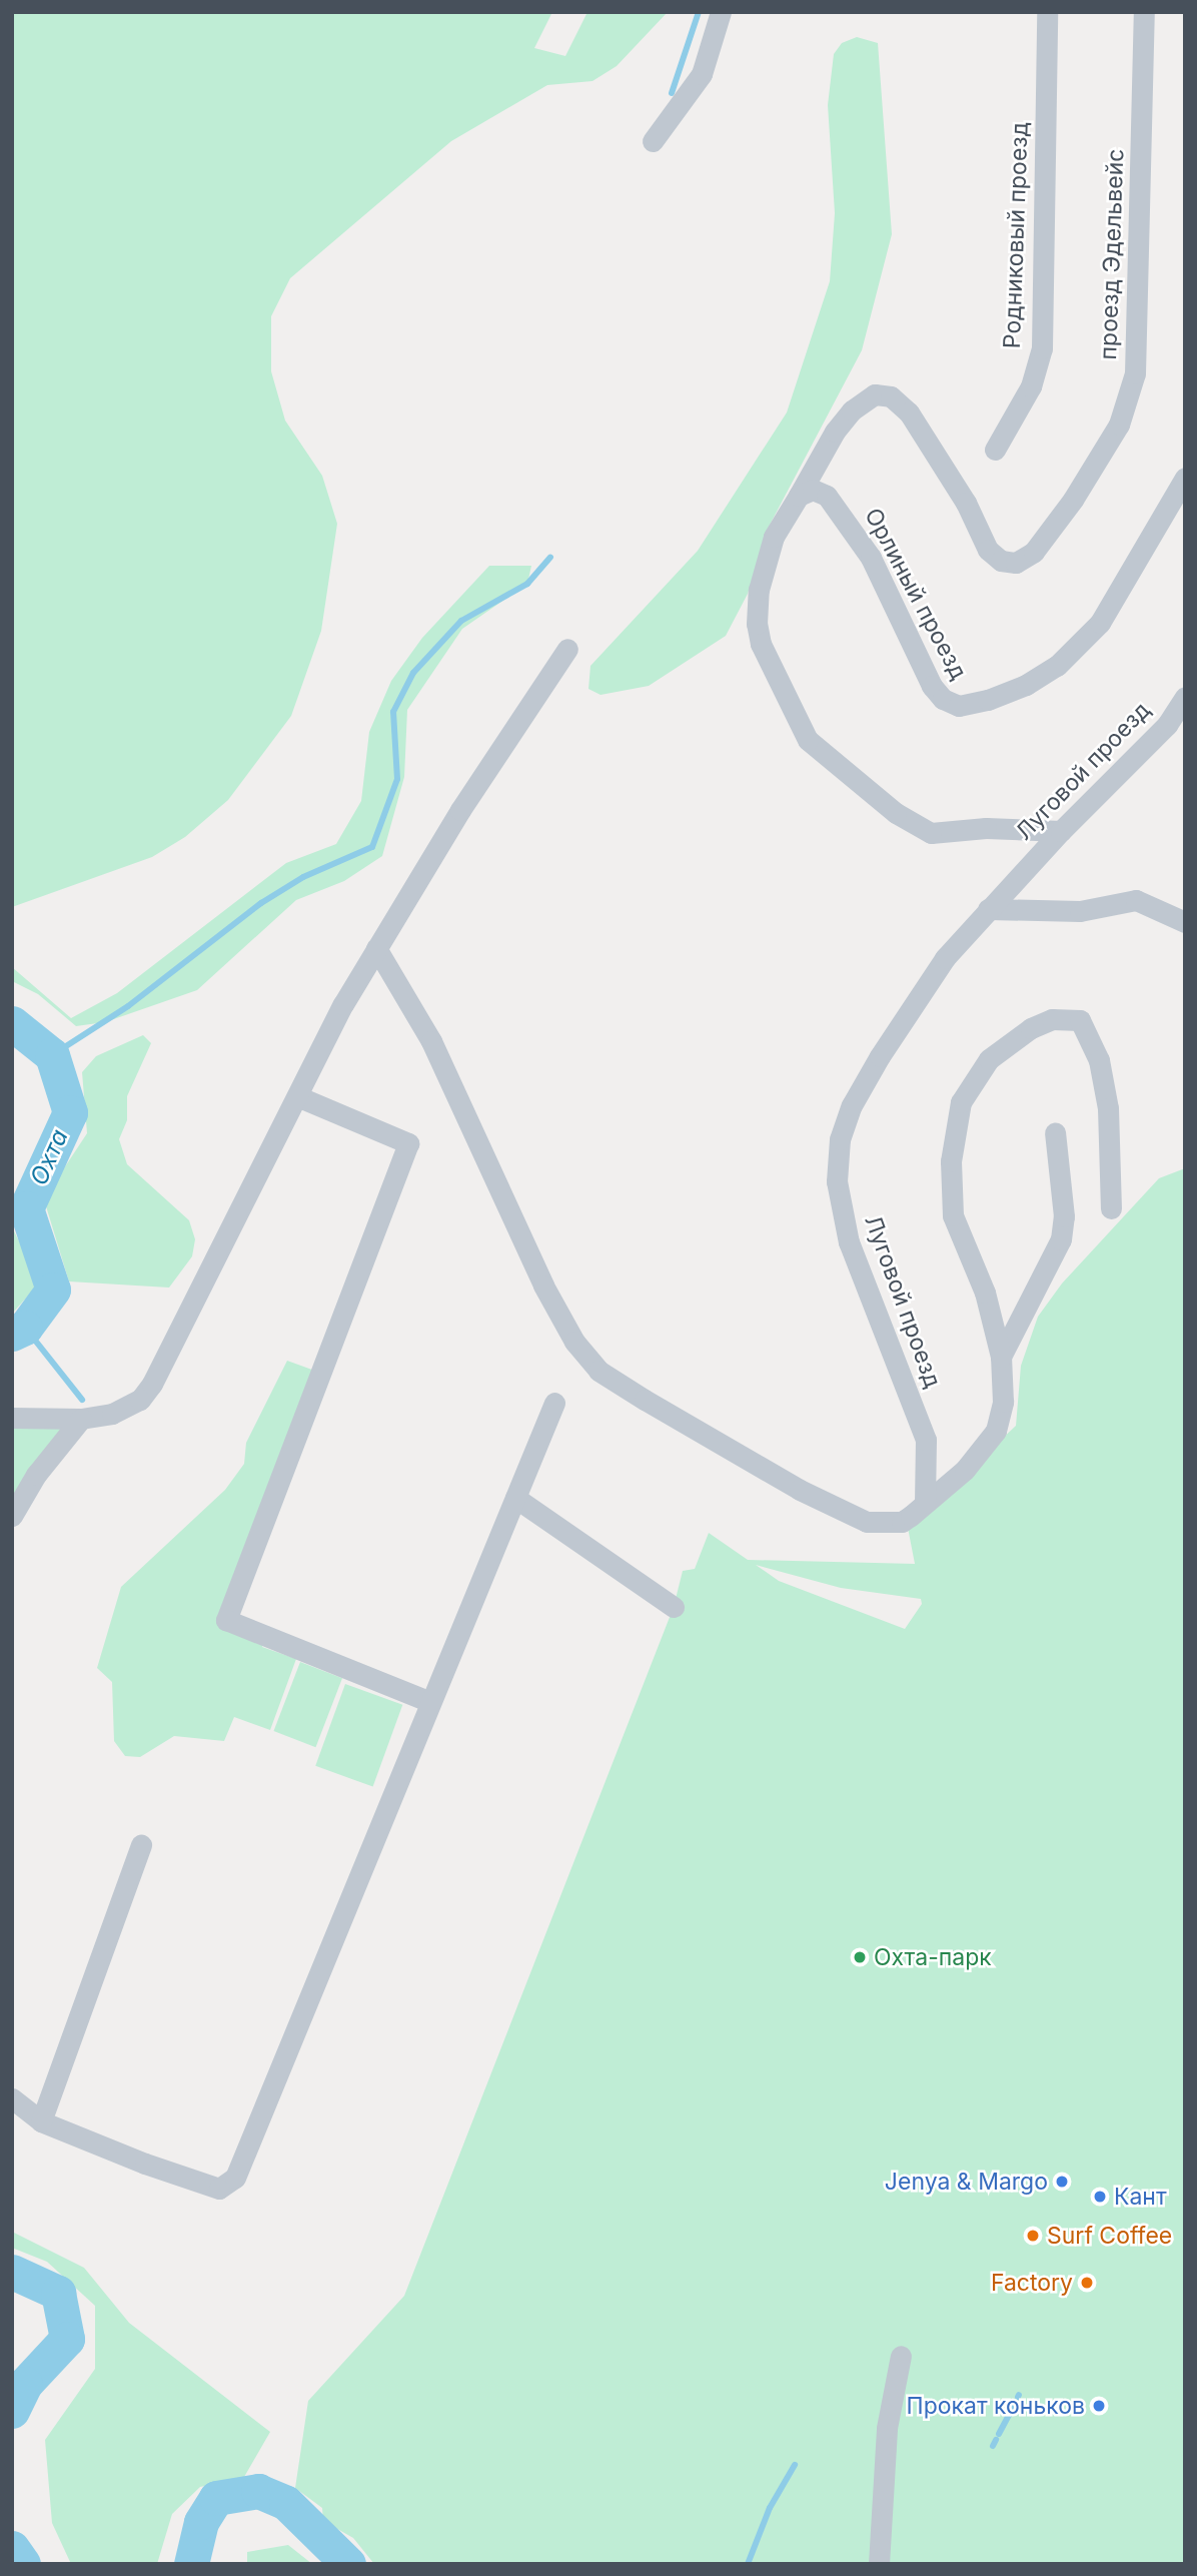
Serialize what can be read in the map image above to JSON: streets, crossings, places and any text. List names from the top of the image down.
{
  "streets": {
    "street": [
      "Родниковый проезд",
      "проезд Эдельвейс",
      "Орлиный проезд",
      "Луговой проезд"
    ]
  },
  "crossings": [
    ["проезд Эдельвейс", "Орлиный проезд"]
  ],
  "water": ["Охта"],
  "places": [
    "Охта-парк",
    "Jenya & Margo",
    "Кант",
    "Surf Coffee",
    "Factory",
    "Прокат коньков"
  ]
}
